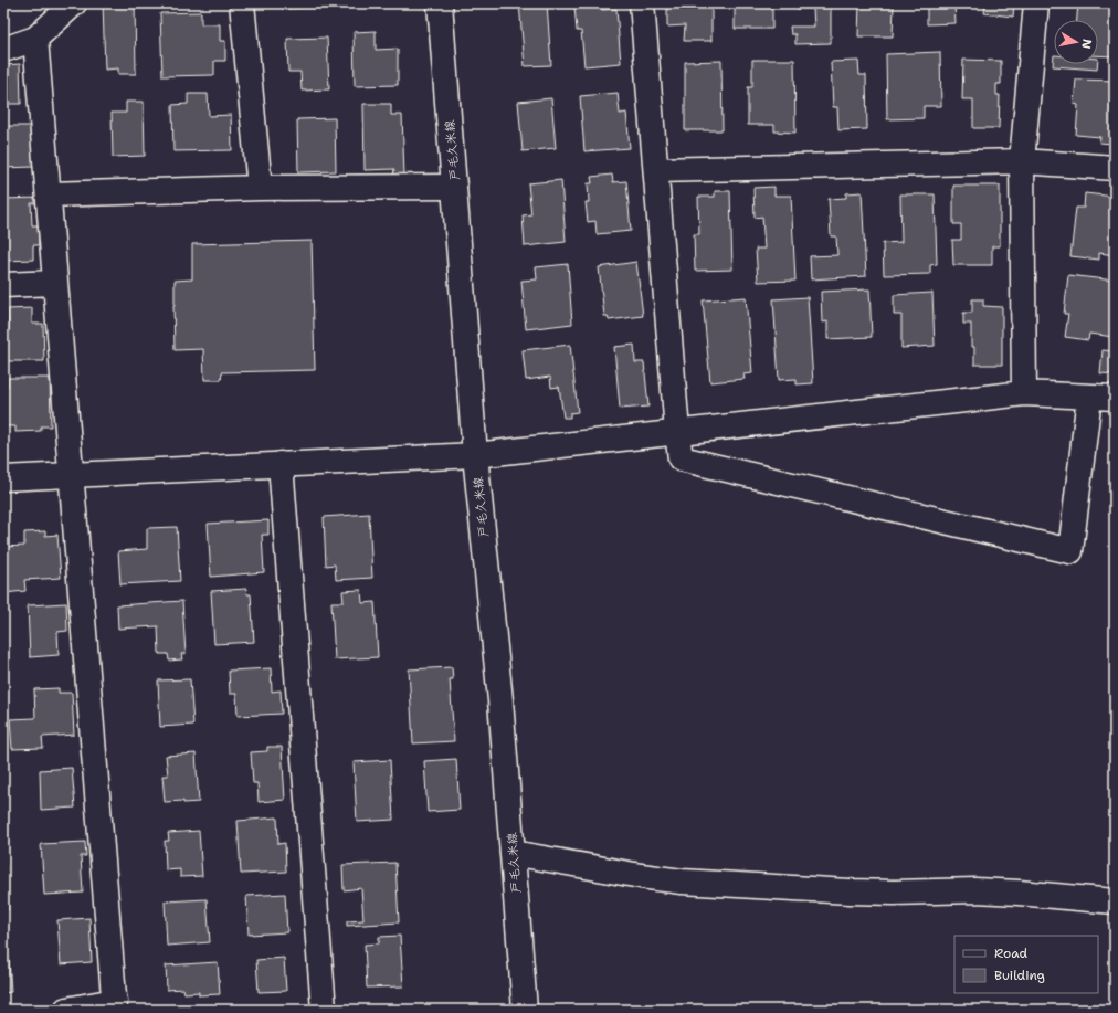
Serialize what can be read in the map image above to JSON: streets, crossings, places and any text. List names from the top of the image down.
{
  "streets": {
    "street": ["戸毛久米線"]
  },
  "legend": ["Road", "Building"],
  "north": "right"
}
